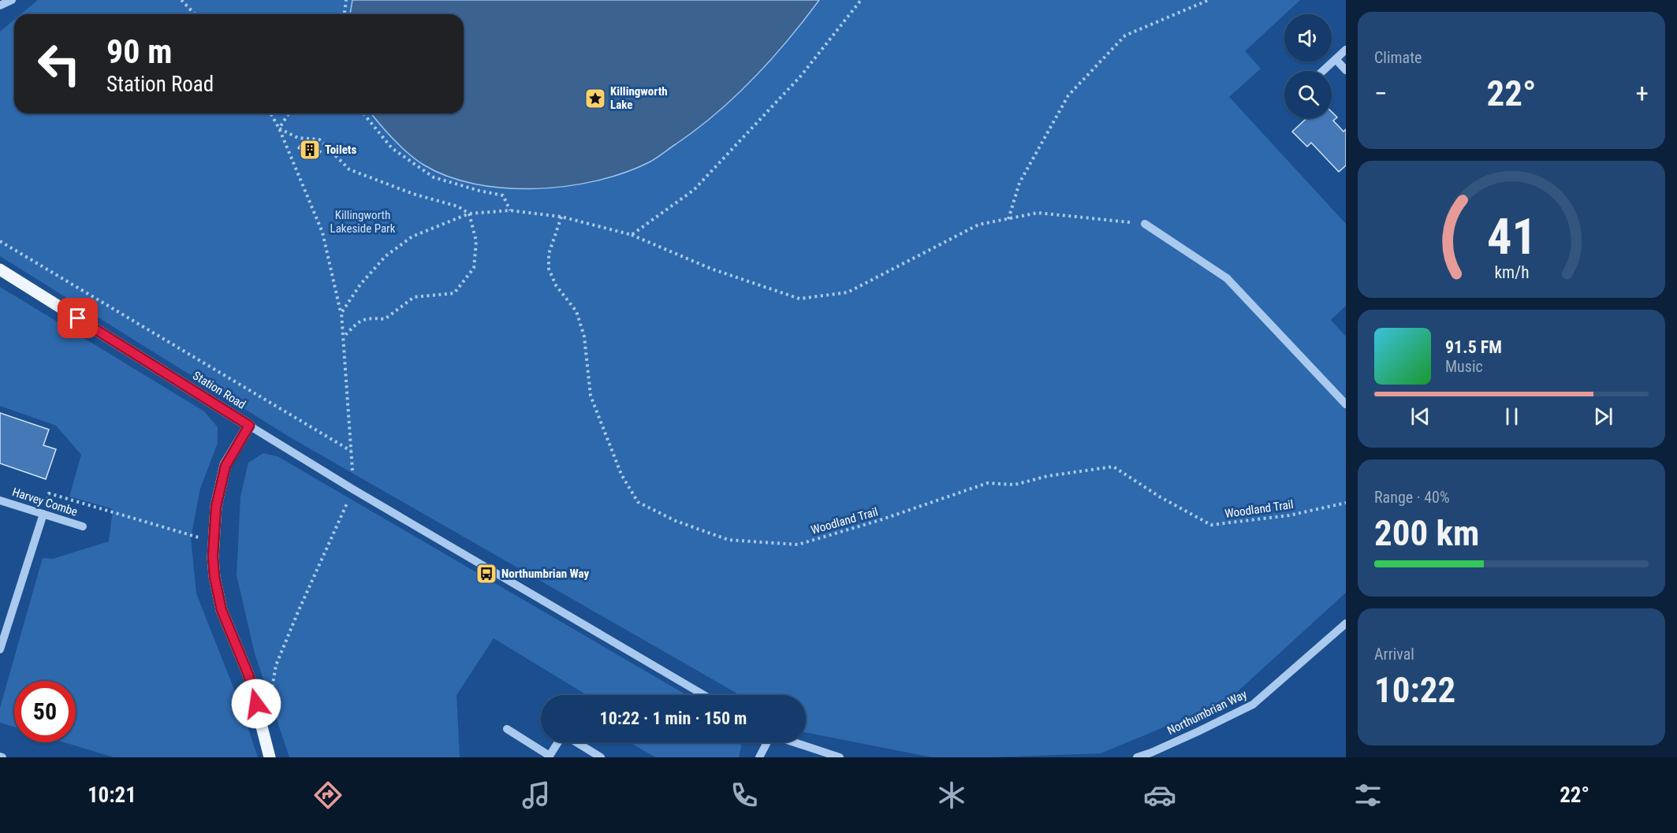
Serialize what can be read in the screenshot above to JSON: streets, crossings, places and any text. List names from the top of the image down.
{
  "streets": {
    "main road": ["Station Road"],
    "street": ["Harvey Combe", "Northumbrian Way"],
    "path": ["Woodland Trail"]
  },
  "parks": ["Killingworth Lakeside Park"],
  "places": {
    "place": ["Killingworth Lake"],
    "building": ["Toilets"],
    "bus stop": ["Northumbrian Way"]
  },
  "page": {
    "tile": [
      "Climate",
      ["Range · 40%", "200 km"],
      ["Arrival", "10:22"]
    ],
    "turn": ["90 m", "Station Road"],
    "heat": ["−", "22°", "+"],
    "song": ["91.5 FM", "Music"],
    "limit": "50",
    "trip": "10:22 · 1 min · 150 m",
    "tabs": ["10:21", "22°"],
    "gauge": ["41", "km/h"]
  }
}
